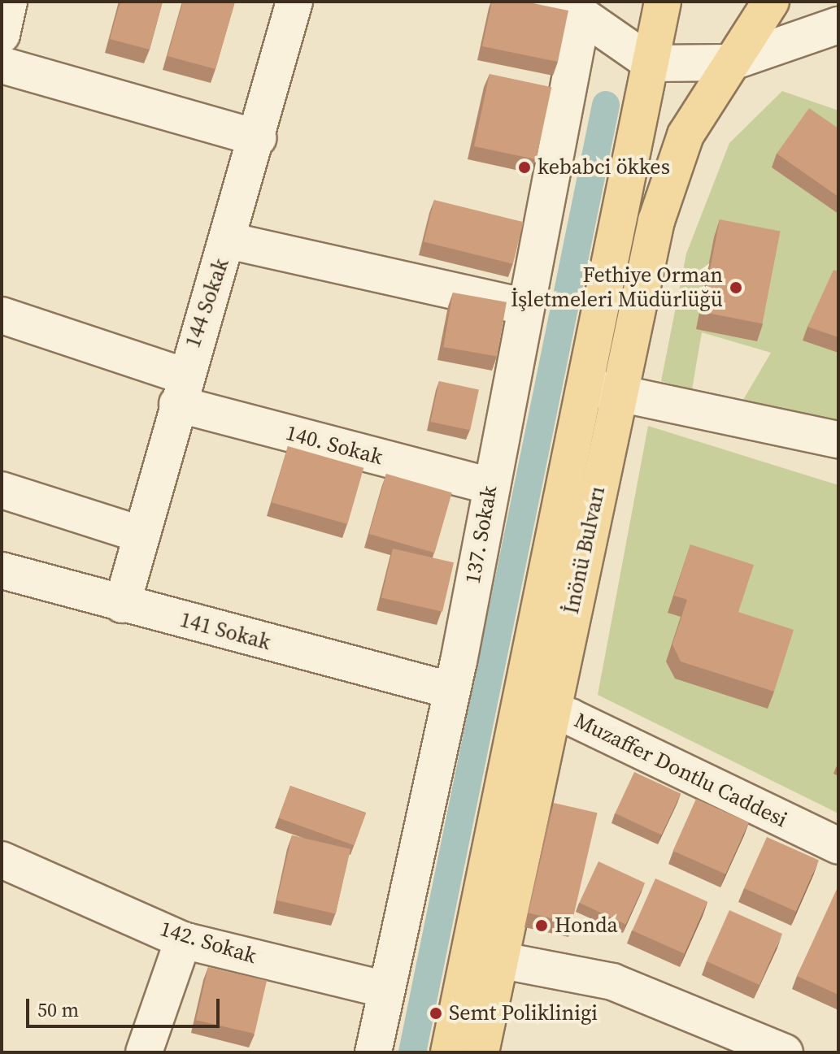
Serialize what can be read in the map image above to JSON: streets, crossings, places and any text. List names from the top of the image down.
{
  "streets": {
    "main road": ["İnönü Bulvarı"],
    "street": [
      "144 Sokak",
      "140. Sokak",
      "137. Sokak",
      "141 Sokak",
      "Muzaffer Dontlu Caddesi",
      "142. Sokak"
    ]
  },
  "crossings": [
    ["144 Sokak", "140. Sokak"],
    ["144 Sokak", "141 Sokak"],
    ["140. Sokak", "137. Sokak"],
    ["137. Sokak", "141 Sokak"],
    ["137. Sokak", "142. Sokak"],
    ["İnönü Bulvarı", "Muzaffer Dontlu Caddesi"]
  ],
  "places": [
    "kebabci ökkes",
    "Fethiye Orman İşletmeleri Müdürlüğü",
    "Honda",
    "Semt Poliklinigi"
  ],
  "scale_bar": "50 m"
}
